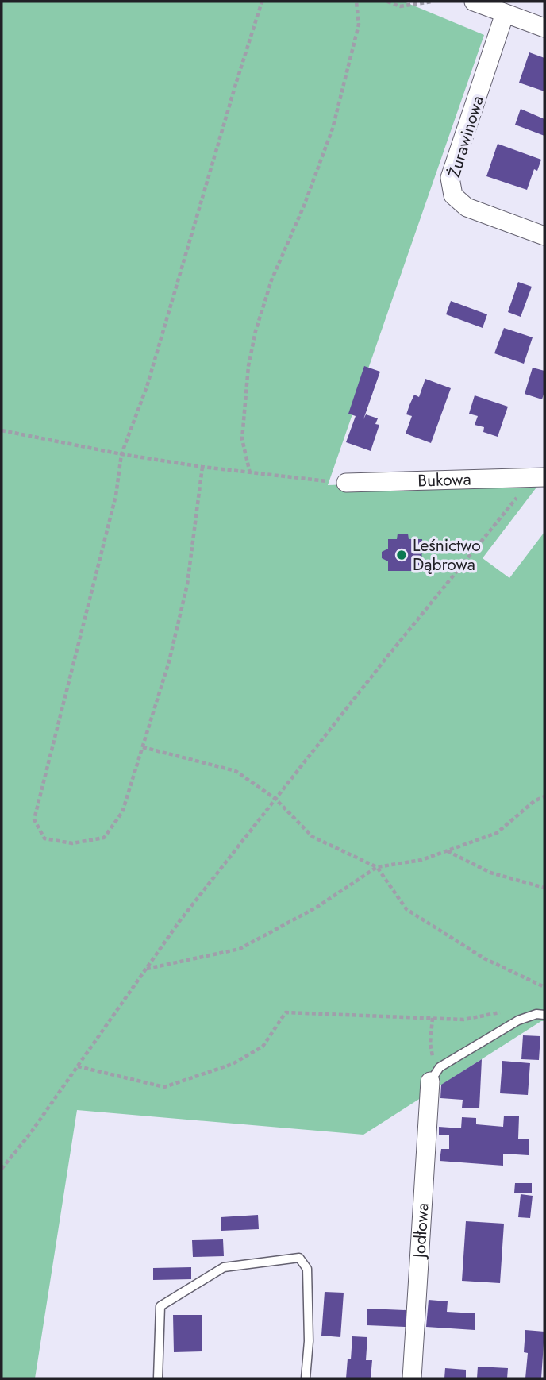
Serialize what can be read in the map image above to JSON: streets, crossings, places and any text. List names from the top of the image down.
{
  "streets": {
    "street": ["Żurawinowa", "Bukowa", "Jodłowa"]
  },
  "places": ["Leśnictwo Dąbrowa"]
}
